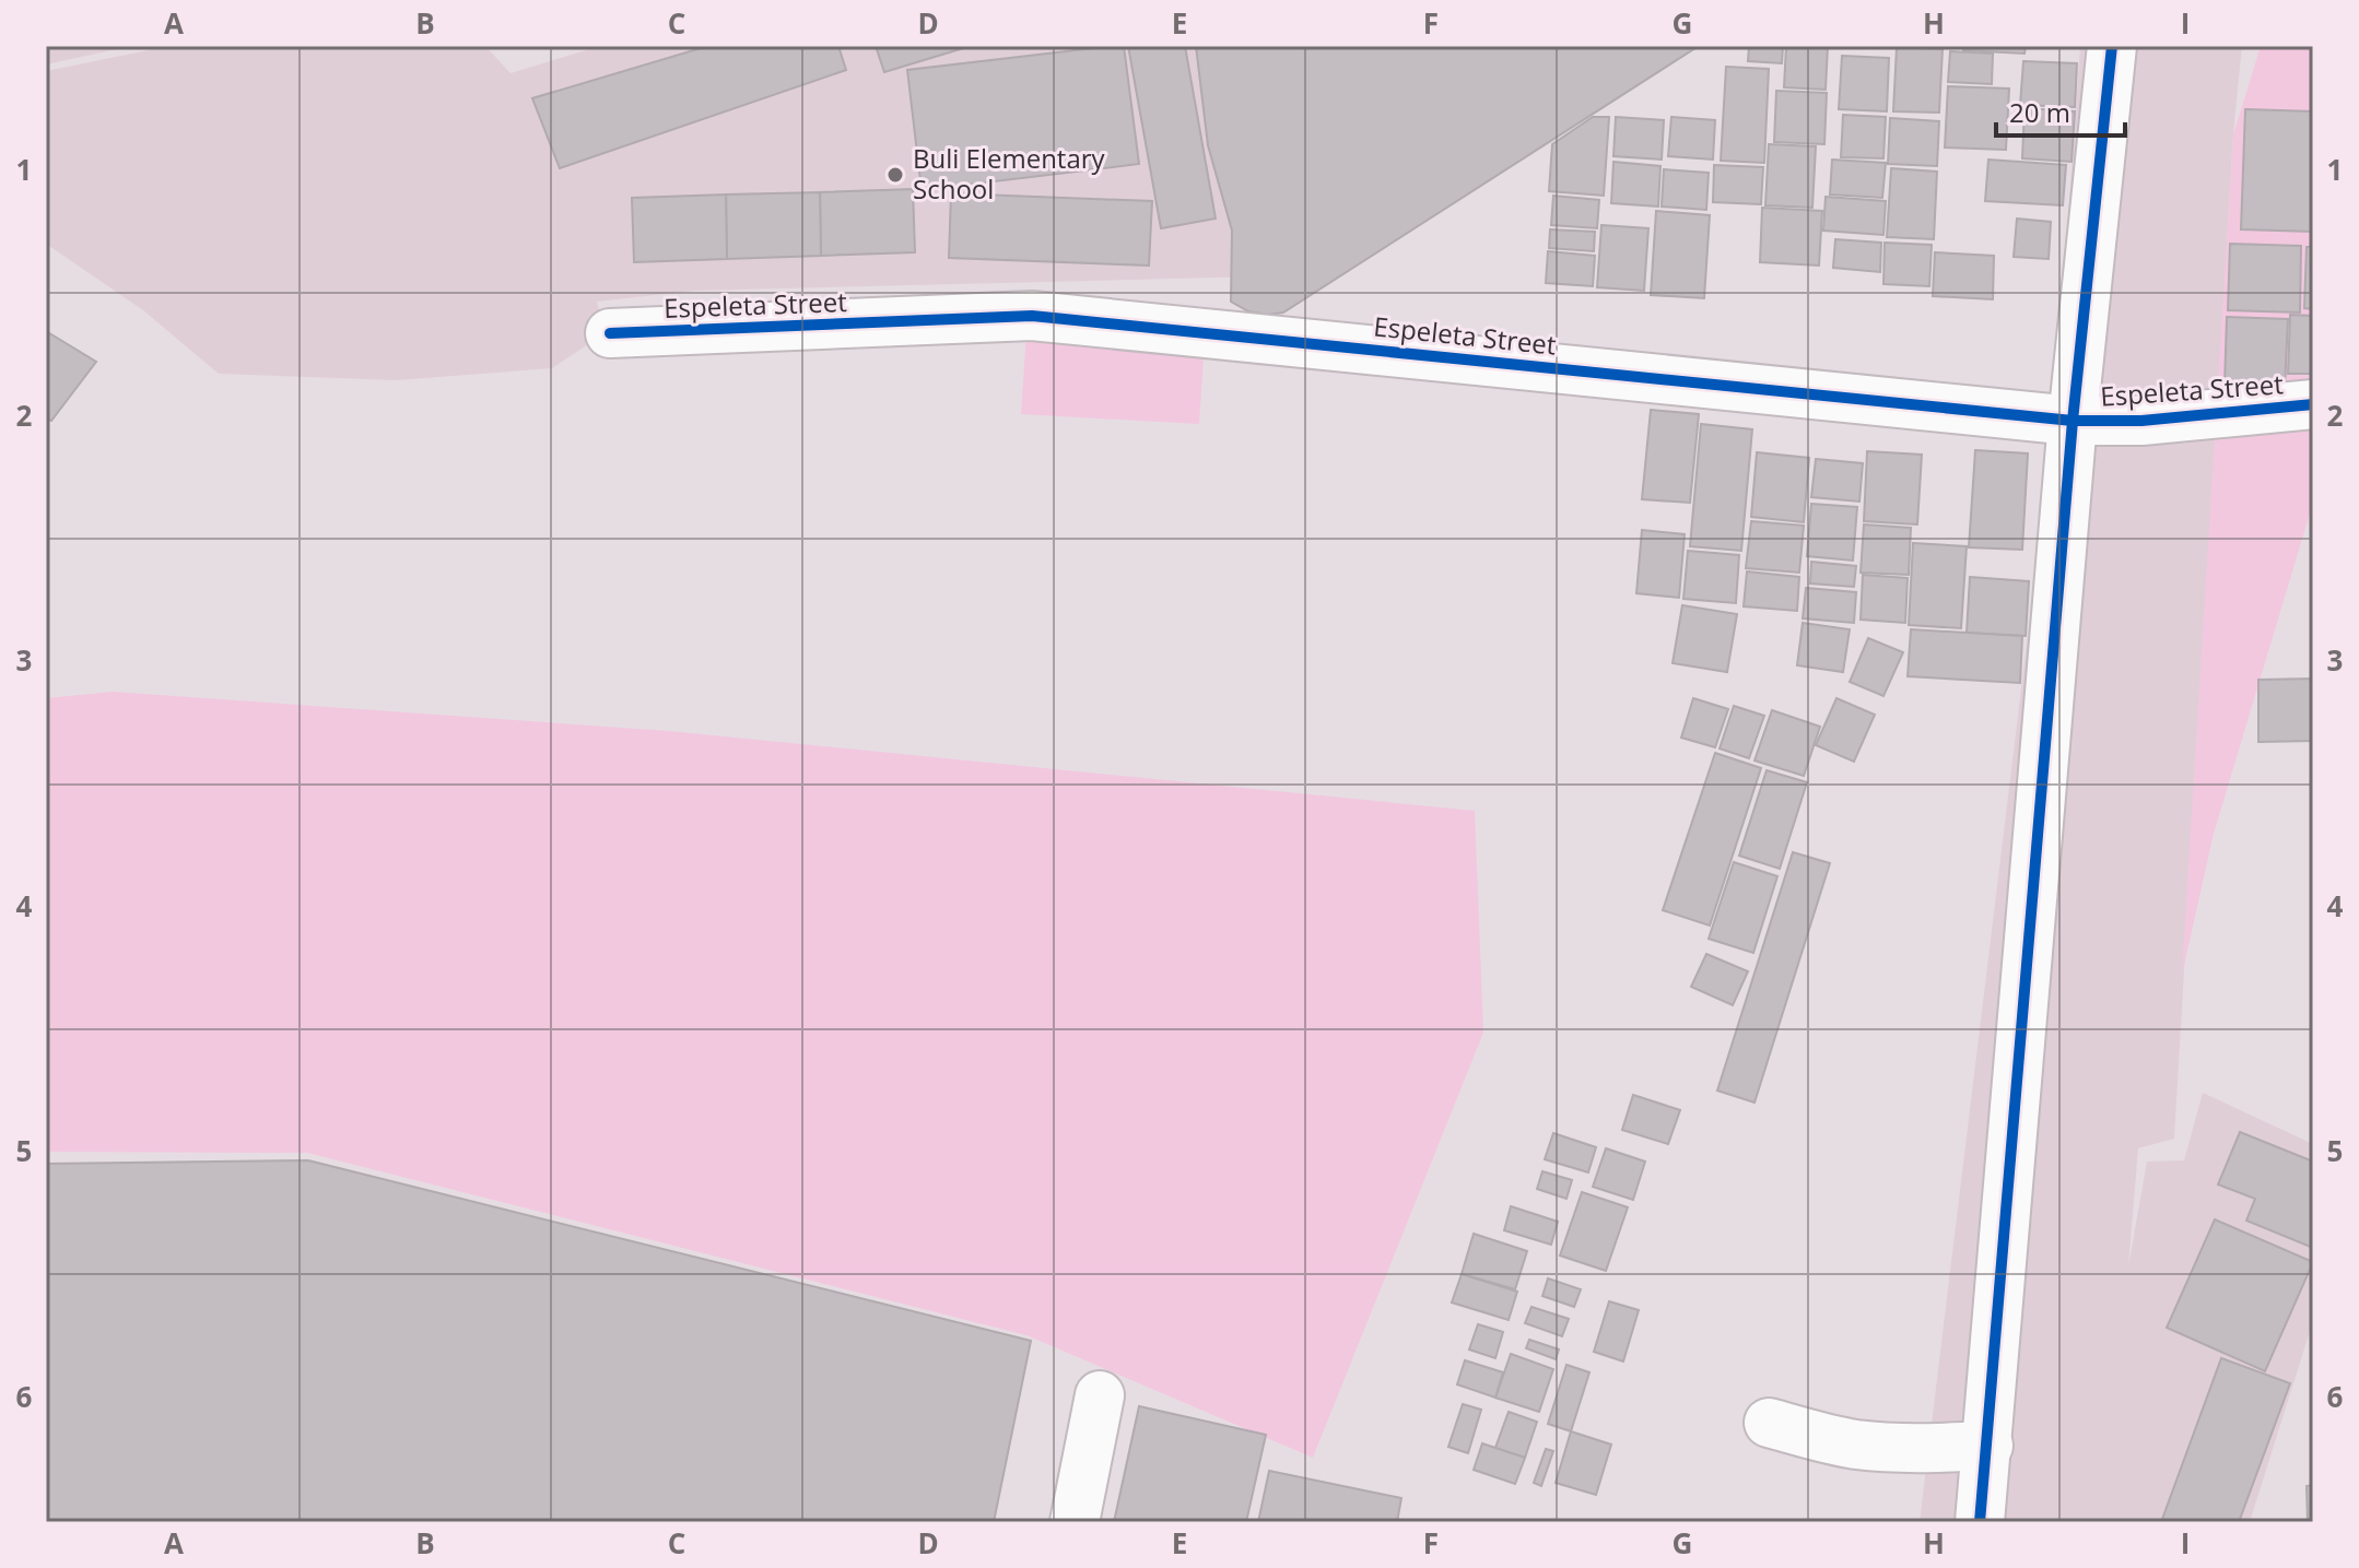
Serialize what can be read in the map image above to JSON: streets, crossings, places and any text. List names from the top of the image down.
{
  "streets": {
    "street": ["Espeleta Street"]
  },
  "places": ["Buli Elementary School"],
  "scale_bar": "20 m",
  "grid": {
    "columns": [
      "A",
      "B",
      "C",
      "D",
      "E",
      "F",
      "G",
      "H",
      "I"
    ],
    "rows": [
      "1",
      "2",
      "3",
      "4",
      "5",
      "6"
    ]
  }
}
